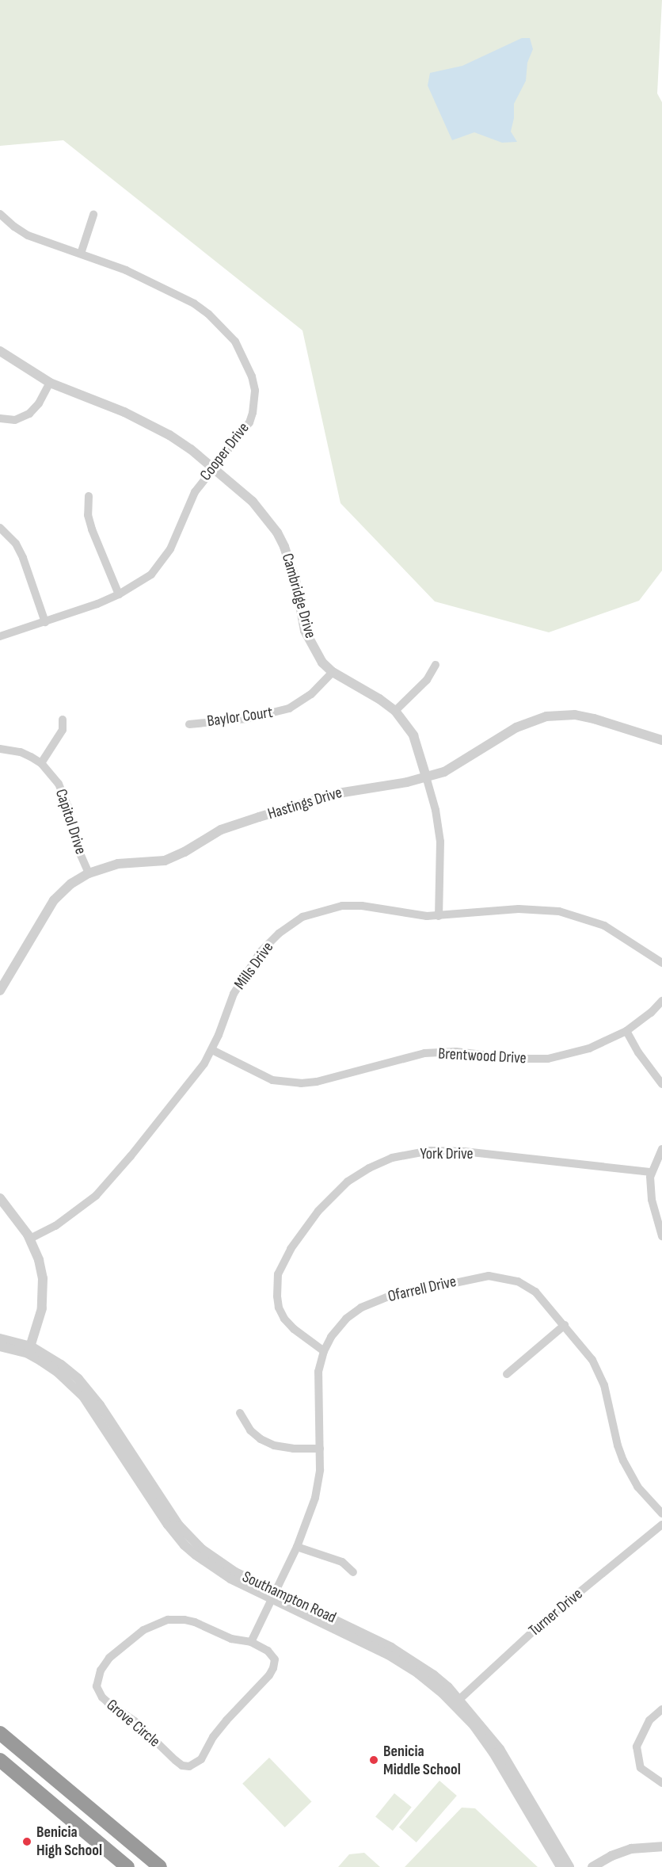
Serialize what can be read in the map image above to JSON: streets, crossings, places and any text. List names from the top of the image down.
{
  "streets": {
    "street": [
      "Cooper Drive",
      "Cambridge Drive",
      "Baylor Court",
      "Hastings Drive",
      "Capitol Drive",
      "Mills Drive",
      "Brentwood Drive",
      "York Drive",
      "Ofarrell Drive",
      "Southampton Road",
      "Turner Drive",
      "Grove Circle"
    ]
  },
  "crossings": [
    ["Cooper Drive", "Cambridge Drive"],
    ["Cambridge Drive", "Baylor Court"],
    ["Cambridge Drive", "Hastings Drive"],
    ["Cambridge Drive", "Mills Drive"],
    ["Hastings Drive", "Capitol Drive"],
    ["Mills Drive", "Brentwood Drive"],
    ["York Drive", "Ofarrell Drive"],
    ["Ofarrell Drive", "Southampton Road"],
    ["Southampton Road", "Turner Drive"]
  ],
  "places": ["Benicia Middle School", "Benicia High School"]
}
